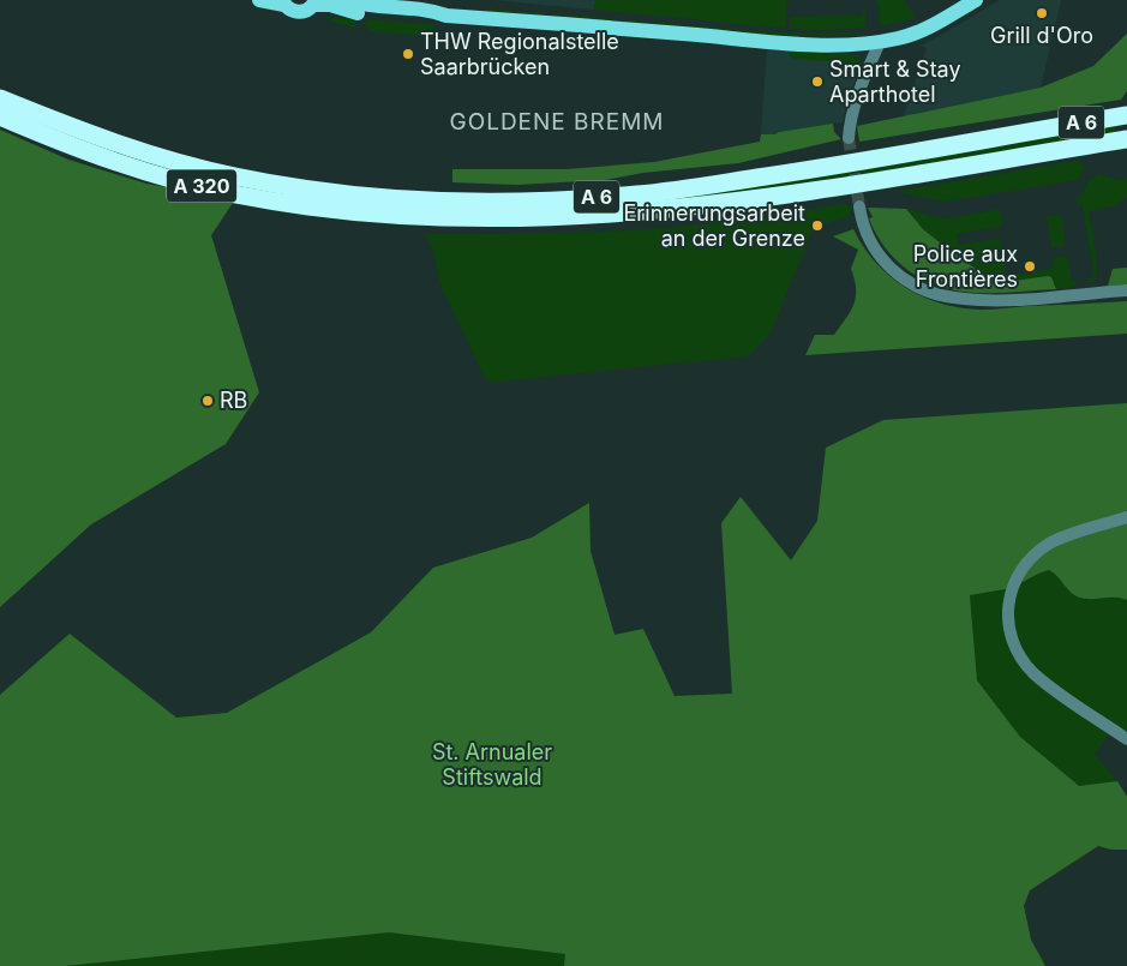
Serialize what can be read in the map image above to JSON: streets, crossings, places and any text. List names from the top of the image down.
{
  "streets": {
    "highway": ["A 6", "A 320"]
  },
  "crossings": [
    ["A 6", "A 320"]
  ],
  "districts": ["GOLDENE BREMM"],
  "parks": ["St. Arnualer Stiftswald"],
  "places": [
    "Grill d'Oro",
    "THW Regionalstelle Saarbrücken",
    "Smart & Stay Aparthotel",
    "Erinnerungsarbeit an der Grenze",
    "Police aux Frontières",
    "RB"
  ]
}
